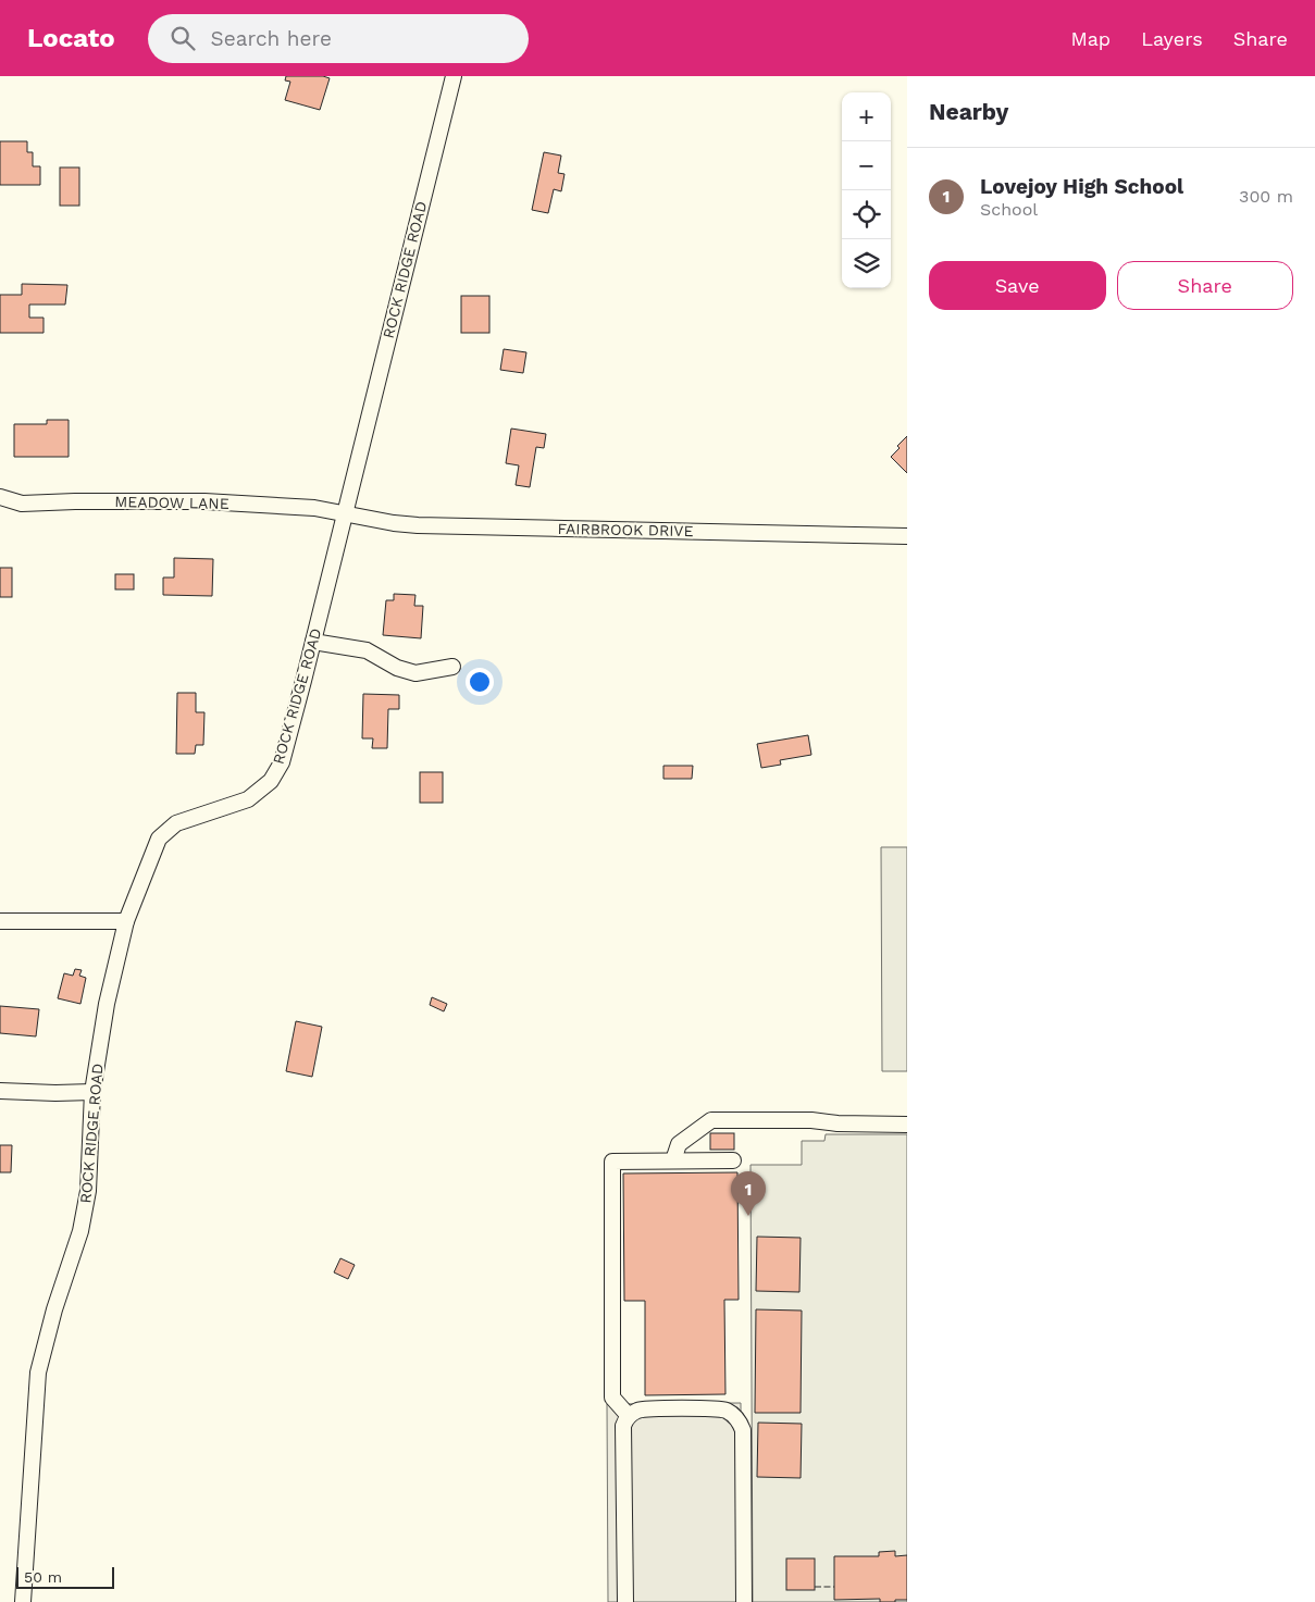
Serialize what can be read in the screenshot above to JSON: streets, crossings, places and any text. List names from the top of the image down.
{
  "streets": {
    "street": ["ROCK RIDGE ROAD", "MEADOW LANE", "FAIRBROOK DRIVE"]
  },
  "crossings": [
    ["ROCK RIDGE ROAD", "MEADOW LANE"],
    ["ROCK RIDGE ROAD", "FAIRBROOK DRIVE"],
    ["MEADOW LANE", "FAIRBROOK DRIVE"]
  ],
  "scale_bar": "50 m",
  "page": {
    "header": "Locato",
    "search": "Search here",
    "nav": ["Map", "Layers", "Share"],
    "heading": "Nearby",
    "map_buttons": ["+", "−"],
    "list": [
      {
        "mark": "1",
        "name": "Lovejoy High School",
        "note": "School",
        "value": "300 m"
      }
    ],
    "buttons": ["Save", "Share"],
    "pins": "1",
    "scale": "50 m"
  }
}
